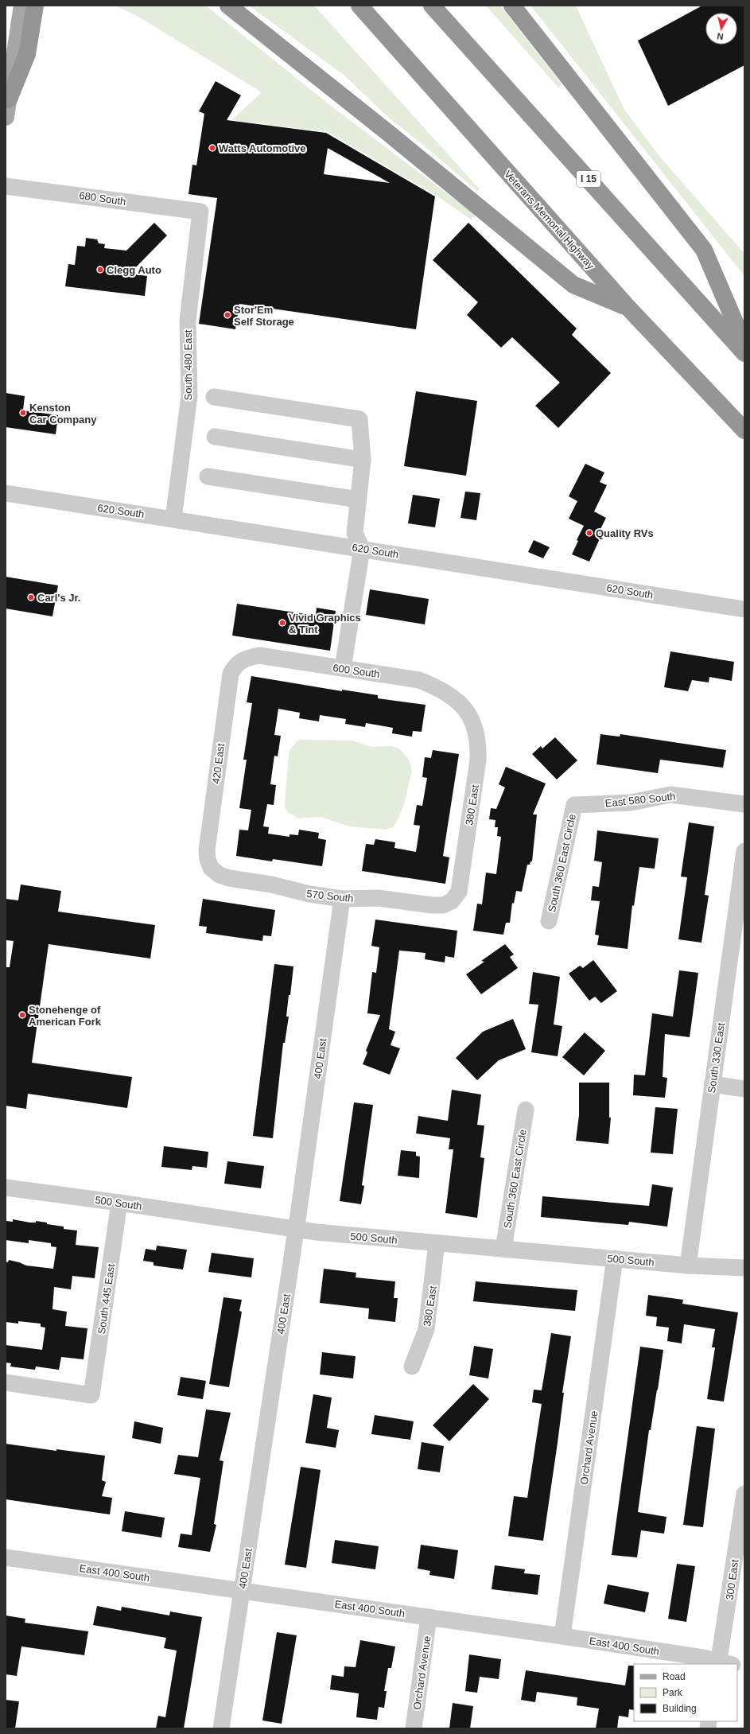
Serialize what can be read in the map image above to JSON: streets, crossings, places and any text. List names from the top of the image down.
{
  "streets": {
    "highway": ["I 15", "Veterans Memorial Highway"],
    "street": [
      "680 South",
      "South 480 East",
      "620 South",
      "600 South",
      "420 East",
      "East 580 South",
      "380 East",
      "South 360 East Circle",
      "570 South",
      "South 330 East",
      "400 East",
      "500 South",
      "South 445 East",
      "Orchard Avenue",
      "East 400 South",
      "300 East"
    ]
  },
  "crossings": [
    ["680 South", "South 480 East"],
    ["South 480 East", "620 South"],
    ["600 South", "420 East"],
    ["600 South", "380 East"],
    ["420 East", "570 South"],
    ["East 580 South", "South 360 East Circle"],
    ["380 East", "570 South"],
    ["380 East", "500 South"],
    ["South 360 East Circle", "500 South"],
    ["570 South", "400 East"],
    ["South 330 East", "500 South"],
    ["400 East", "500 South"],
    ["400 East", "East 400 South"],
    ["500 South", "South 445 East"],
    ["500 South", "Orchard Avenue"],
    ["Orchard Avenue", "East 400 South"],
    ["East 400 South", "300 East"]
  ],
  "places": [
    "Watts Automotive",
    "Clegg Auto",
    "Stor'Em Self Storage",
    "Kenston Car Company",
    "Quality RVs",
    "Carl's Jr.",
    "Vivid Graphics & Tint",
    "Stonehenge of American Fork"
  ],
  "legend": ["Road", "Park", "Building"],
  "north": "bottom"
}
